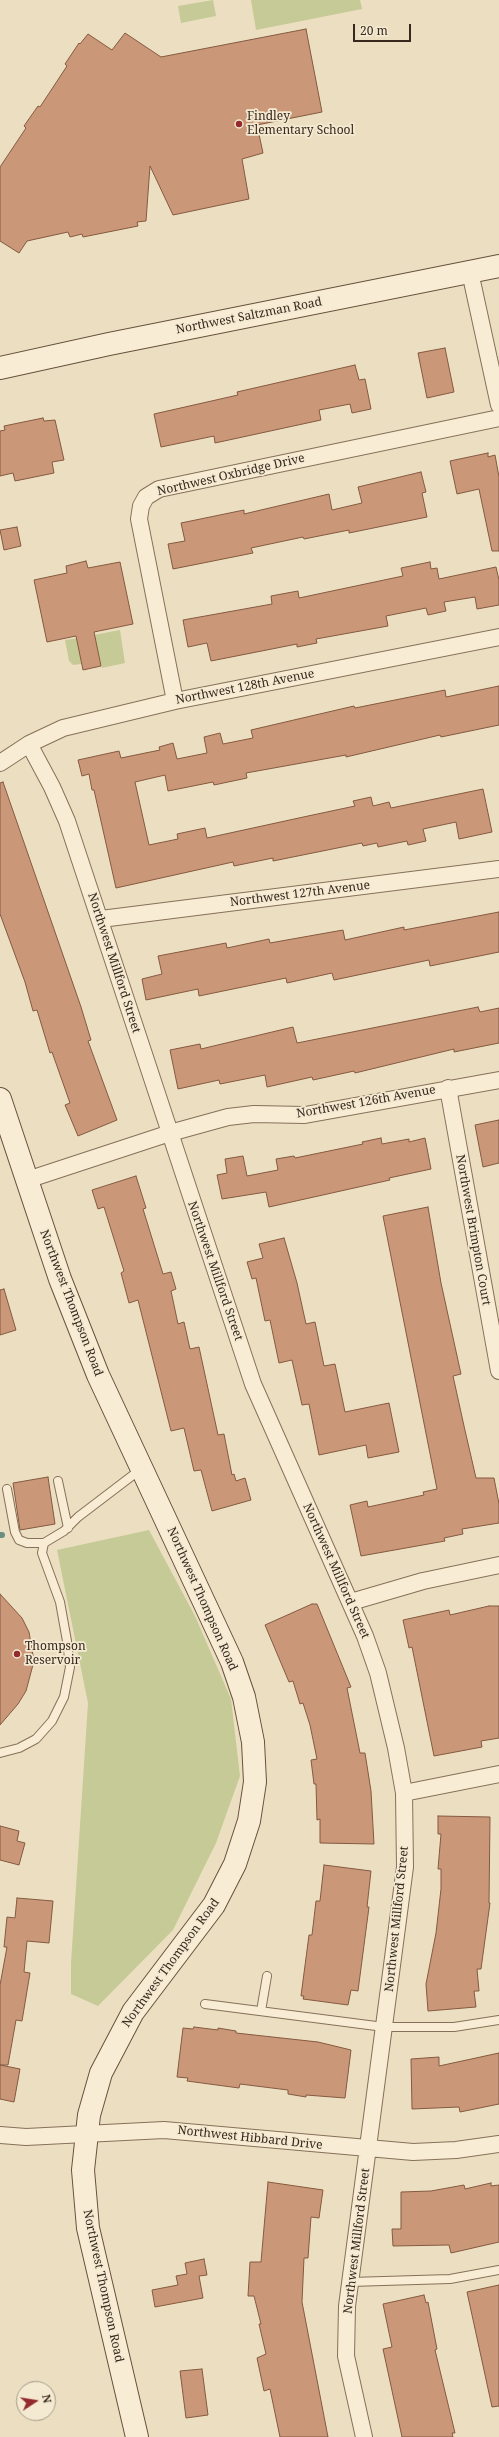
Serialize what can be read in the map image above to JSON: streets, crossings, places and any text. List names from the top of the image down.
{
  "streets": {
    "street": [
      "Northwest Saltzman Road",
      "Northwest Oxbridge Drive",
      "Northwest 128th Avenue",
      "Northwest 127th Avenue",
      "Northwest Millford Street",
      "Northwest 126th Avenue",
      "Northwest Brimpton Court",
      "Northwest Thompson Road",
      "Northwest Hibbard Drive"
    ]
  },
  "crossings": [
    ["Northwest Oxbridge Drive", "Northwest 128th Avenue"],
    ["Northwest 128th Avenue", "Northwest Millford Street"],
    ["Northwest 127th Avenue", "Northwest Millford Street"],
    ["Northwest Millford Street", "Northwest 126th Avenue"],
    ["Northwest Millford Street", "Northwest Hibbard Drive"],
    ["Northwest 126th Avenue", "Northwest Brimpton Court"],
    ["Northwest 126th Avenue", "Northwest Thompson Road"],
    ["Northwest Thompson Road", "Northwest Hibbard Drive"]
  ],
  "places": ["Findley Elementary School", "Thompson Reservoir"],
  "scale_bar": "20 m",
  "north": "right"
}
